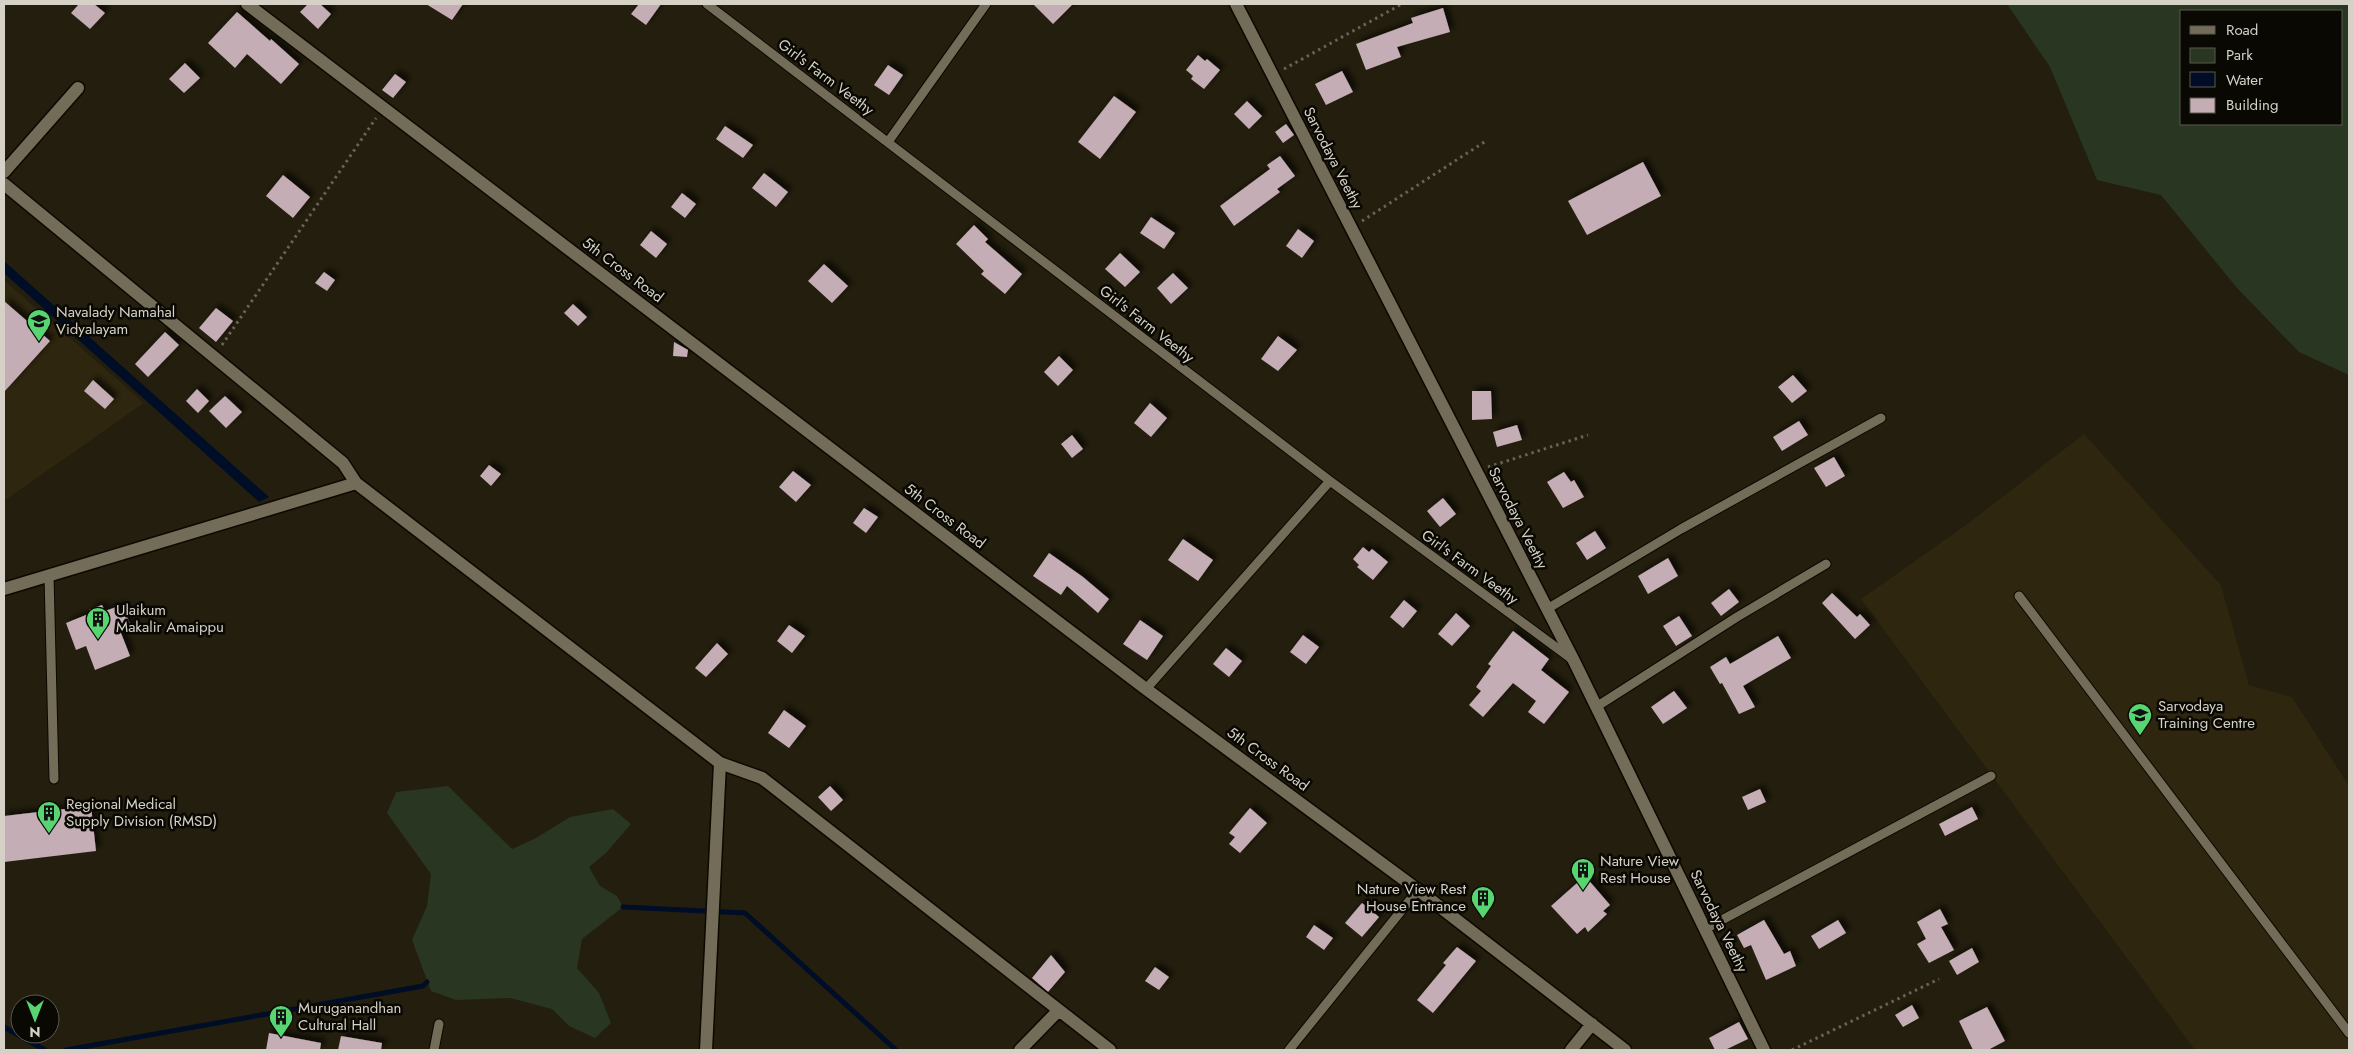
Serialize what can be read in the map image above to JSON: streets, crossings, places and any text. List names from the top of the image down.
{
  "streets": {
    "street": ["Sarvodaya Veethy", "5th Cross Road"],
    "lane": ["Girl's Farm Veethy"]
  },
  "crossings": [
    ["Girl's Farm Veethy", "Sarvodaya Veethy"]
  ],
  "places": {
    "school or university": ["Navalady Namahal Vidyalayam", "Sarvodaya Training Centre"],
    "building": [
      "Ulaikum Makalir Amaippu",
      "Regional Medical Supply Division (RMSD)",
      "Nature View Rest House",
      "Nature View Rest House Entrance",
      "Muruganandhan Cultural Hall"
    ]
  },
  "legend": [
    "Road",
    "Park",
    "Water",
    "Building"
  ],
  "north": "bottom"
}
